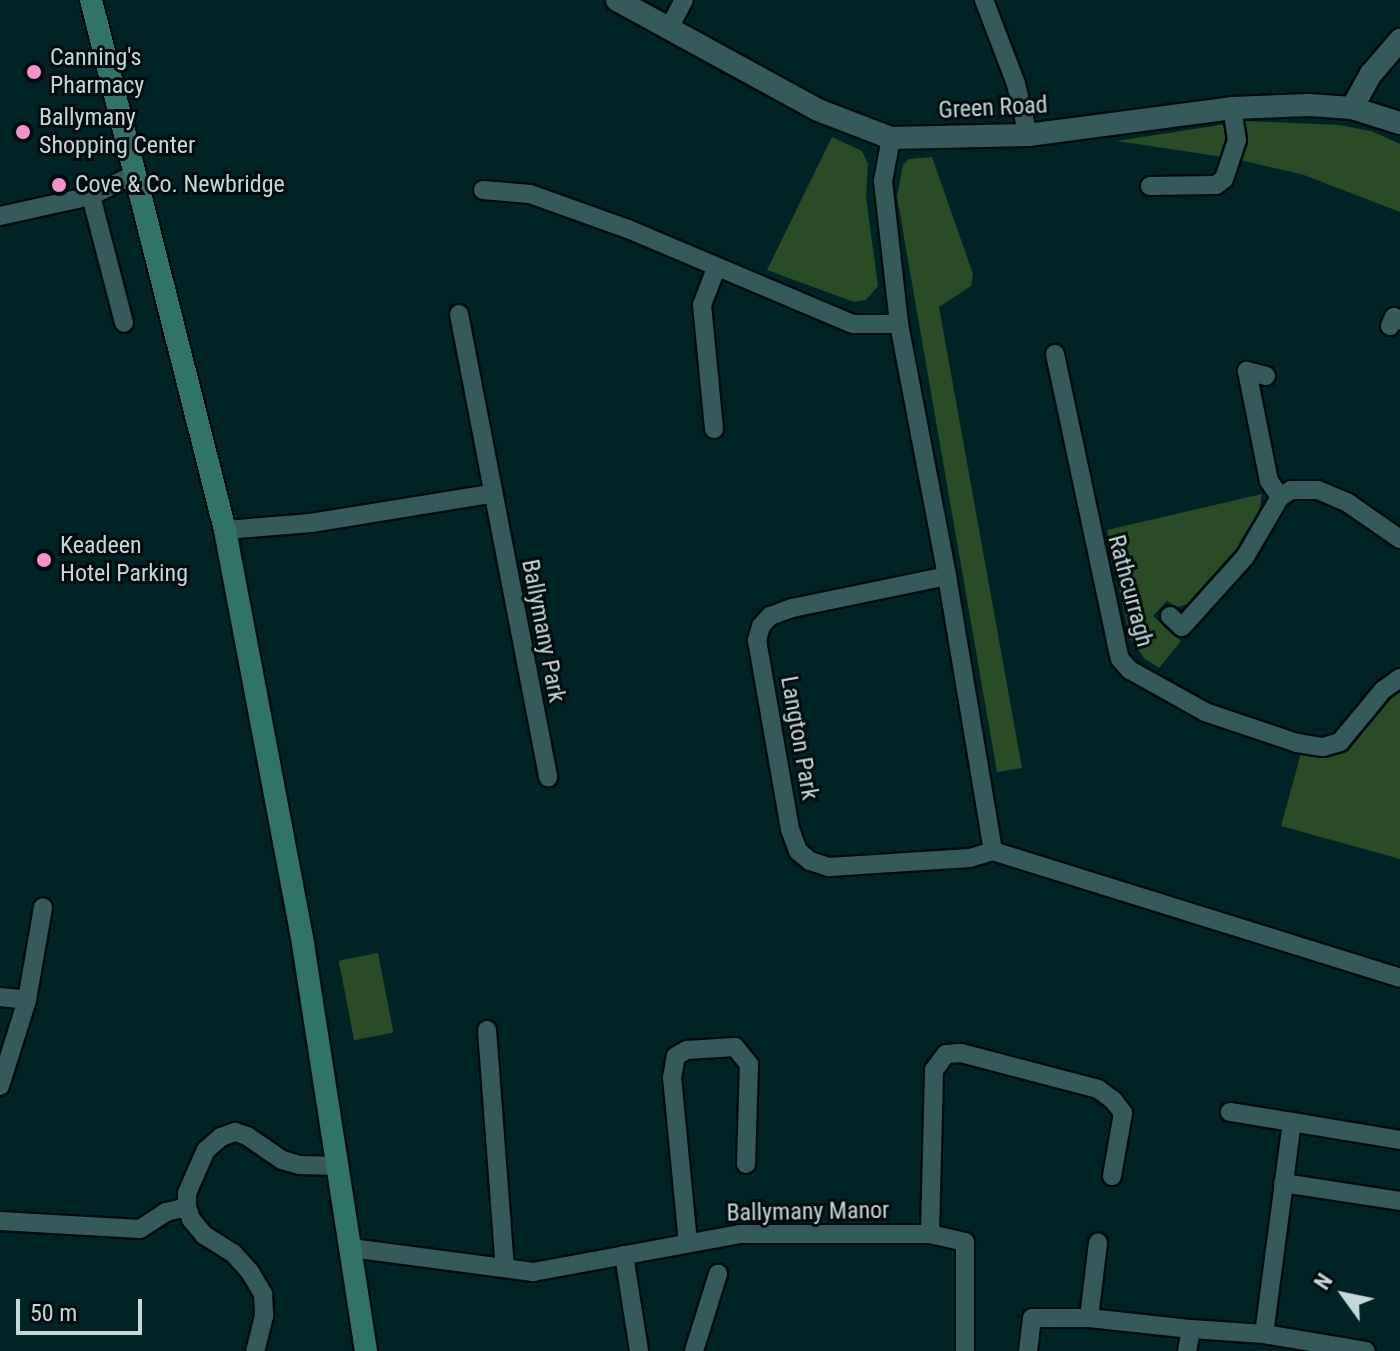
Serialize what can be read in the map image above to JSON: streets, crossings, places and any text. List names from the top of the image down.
{
  "streets": {
    "street": [
      "Green Road",
      "Rathcurragh",
      "Ballymany Park",
      "Langton Park",
      "Ballymany Manor"
    ]
  },
  "places": [
    "Canning's Pharmacy",
    "Ballymany Shopping Center",
    "Cove & Co. Newbridge",
    "Keadeen Hotel Parking"
  ],
  "scale_bar": "50 m",
  "north": "top left"
}
